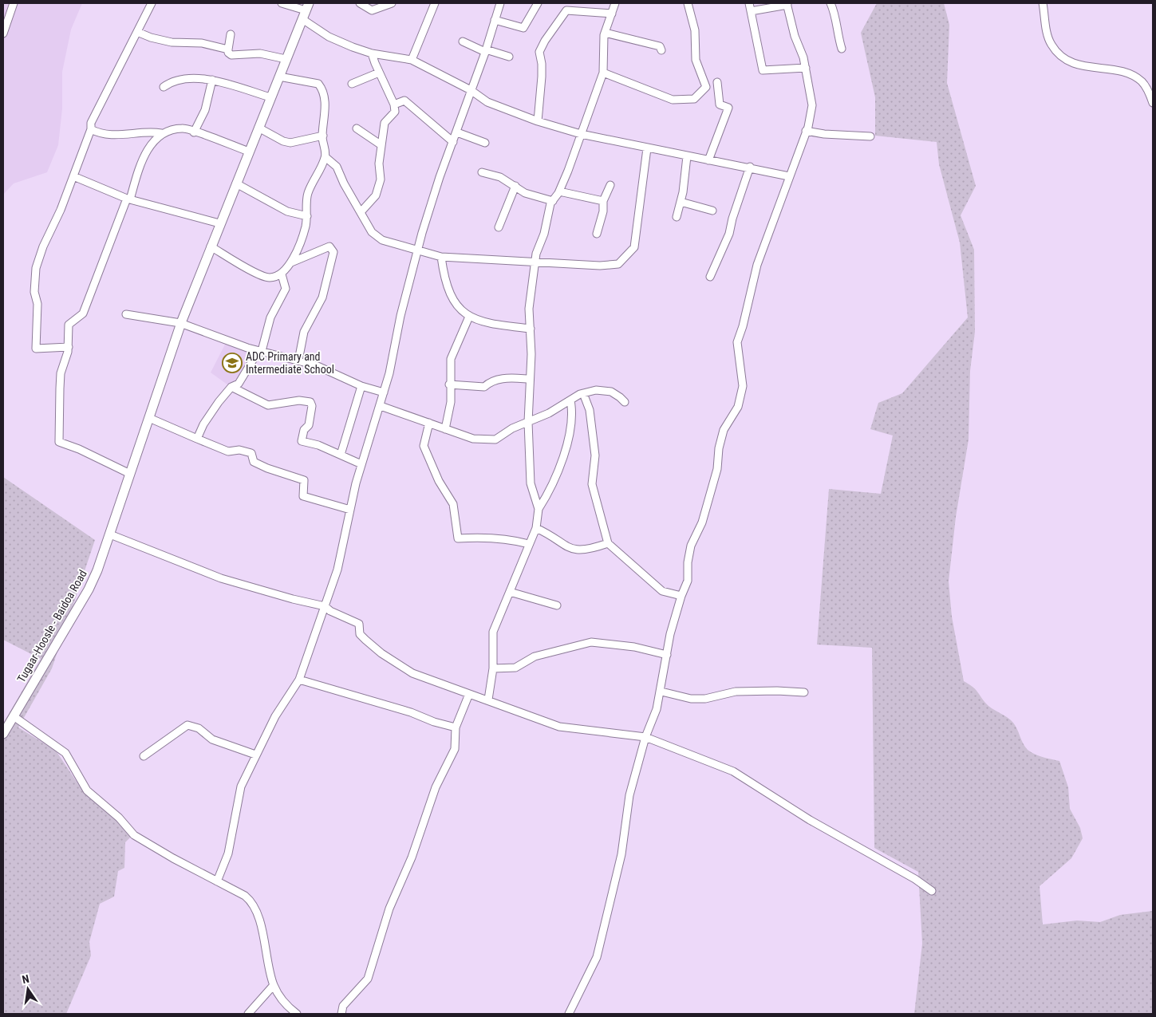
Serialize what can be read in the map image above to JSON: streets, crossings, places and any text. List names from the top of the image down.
{
  "streets": {
    "main road": ["Tugaar-Hoosle - Baidoa Road"]
  },
  "places": {
    "school or university": ["ADC Primary and Intermediate School"]
  },
  "north": "top"
}
